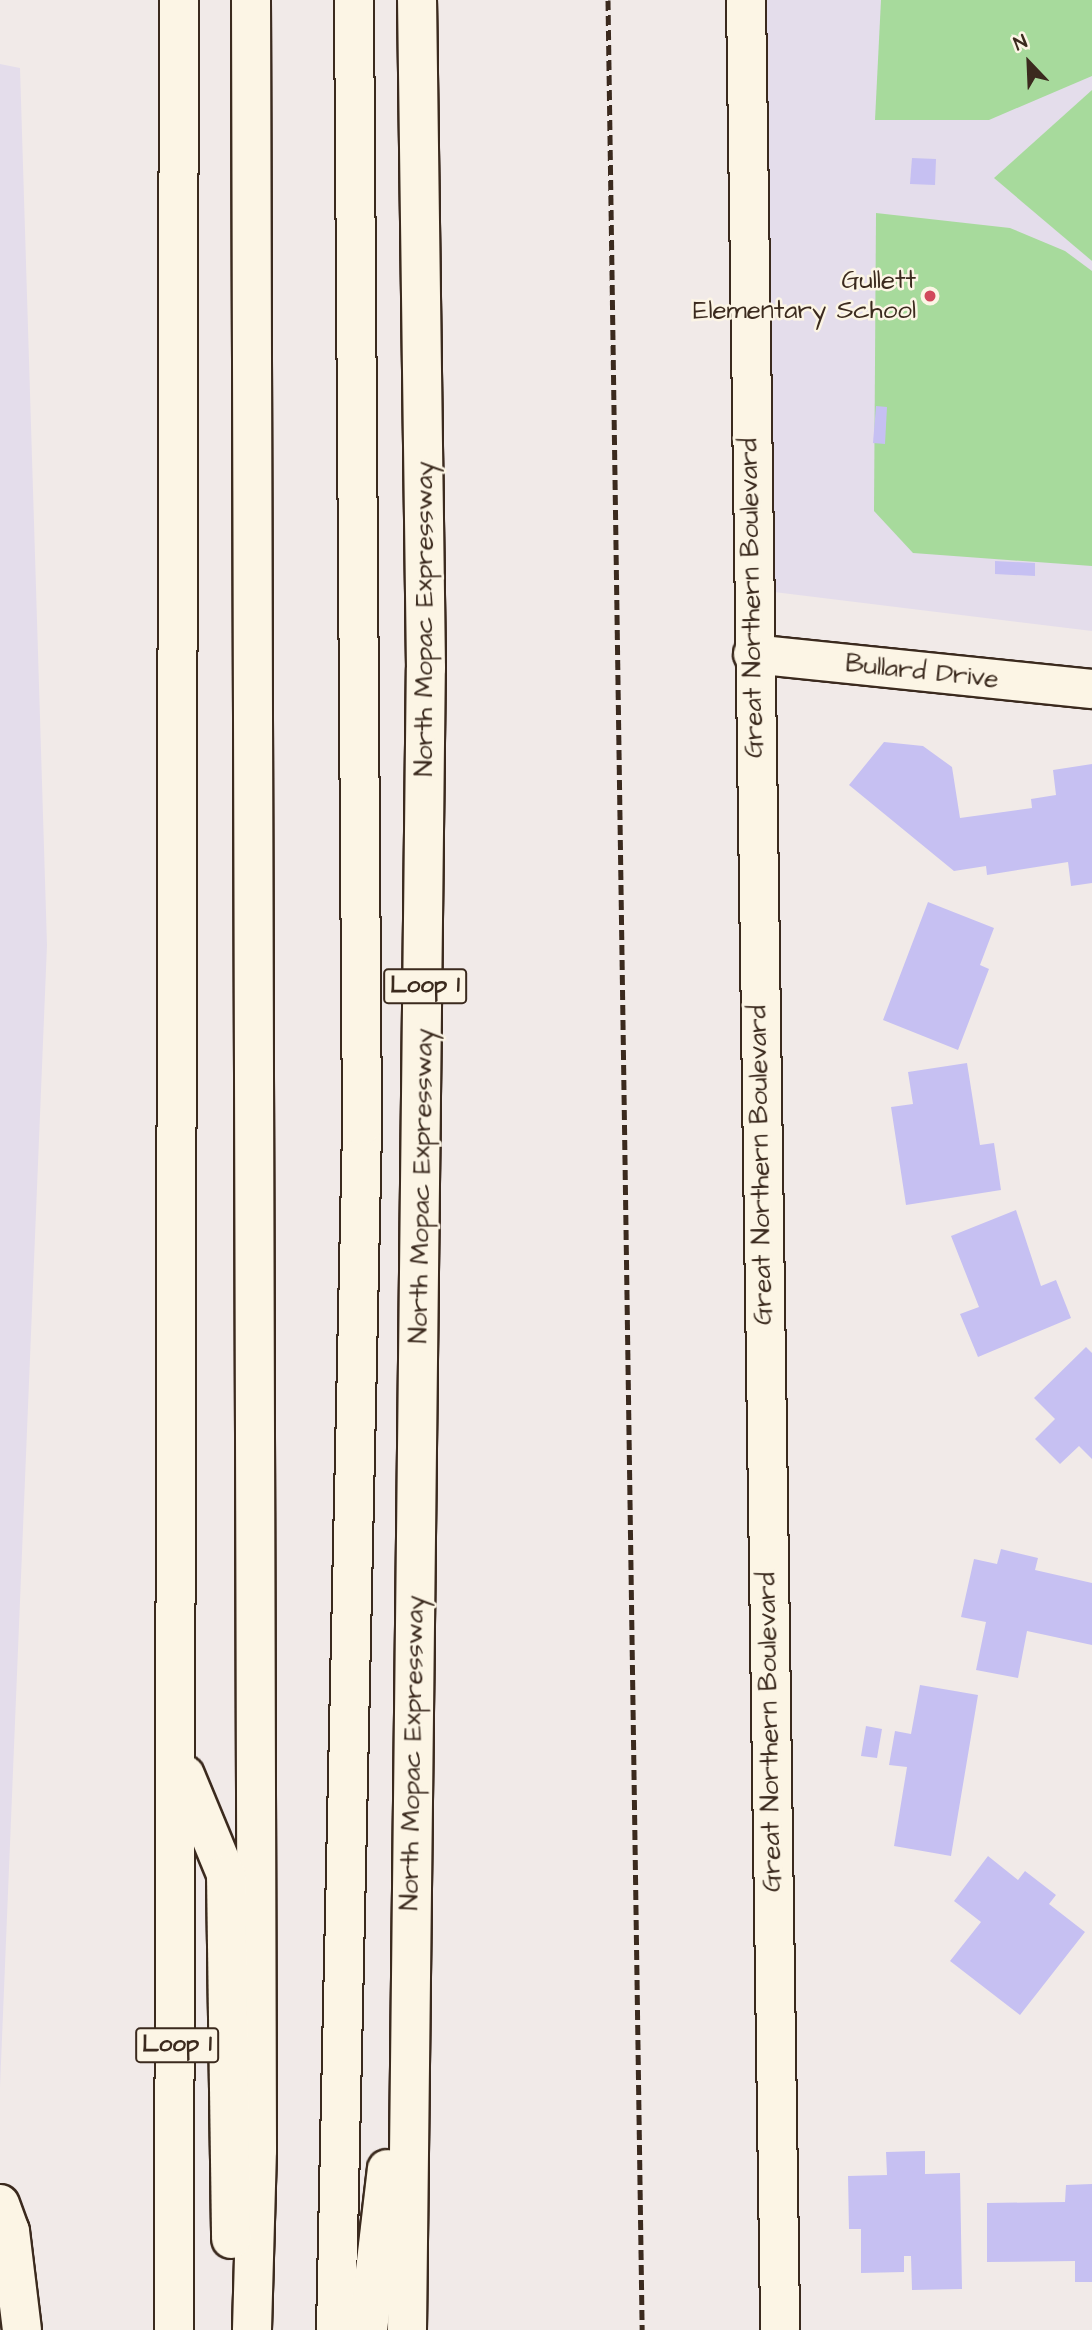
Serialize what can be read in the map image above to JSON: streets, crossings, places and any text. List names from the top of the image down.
{
  "streets": {
    "main road": [
      "Great Northern Boulevard",
      "North Mopac Expressway",
      "Bullard Drive",
      "Loop 1"
    ]
  },
  "crossings": [
    ["Great Northern Boulevard", "Bullard Drive"]
  ],
  "places": ["Gullett Elementary School"],
  "north": "top left"
}
